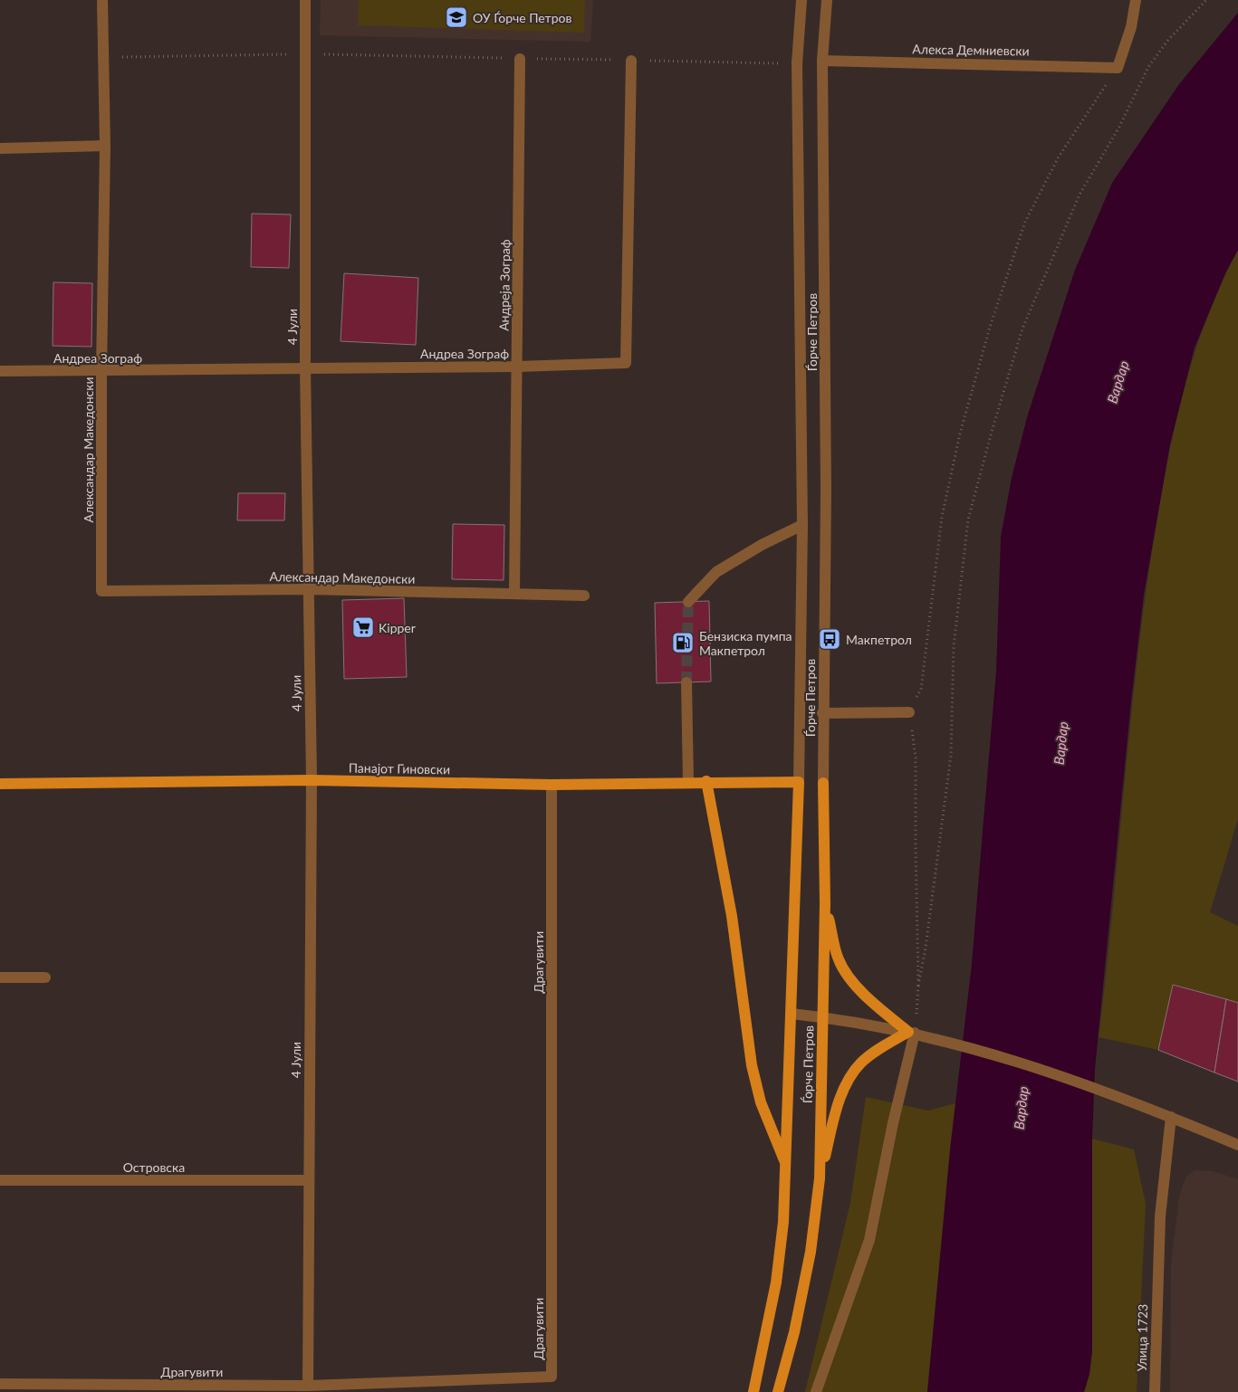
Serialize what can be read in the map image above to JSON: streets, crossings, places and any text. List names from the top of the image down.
{
  "streets": {
    "main road": ["Ѓорче Петров", "Панајот Гиновски"],
    "street": [
      "Алекса Демниевски",
      "Андреја Зограф",
      "4 Јули",
      "Андреа Зограф",
      "Александар Македонски",
      "Αлександар Македонски",
      "Драгувити",
      "Островска",
      "Улица 1723"
    ]
  },
  "crossings": [
    ["Алекса Демниевски", "Ѓорче Петров"],
    ["Андреја Зограф", "Андреа Зограф"],
    ["Андреја Зограф", "Αлександар Македонски"],
    ["4 Јули", "Андреа Зограф"],
    ["4 Јули", "Αлександар Македонски"],
    ["4 Јули", "Панајот Гиновски"],
    ["4 Јули", "Драгувити"],
    ["4 Јули", "Островска"],
    ["Ѓорче Петров", "Панајот Гиновски"],
    ["Андреа Зограф", "Александар Македонски"],
    ["Александар Македонски", "Αлександар Македонски"],
    ["Панајот Гиновски", "Драгувити"]
  ],
  "water": ["Вардар"],
  "places": {
    "school or university": ["ОУ Ѓорче Петров"],
    "supermarket": ["Kipper"],
    "bus stop": ["Макпетрол"],
    "fuel station": ["Бензиска пумпа Макпетрол"]
  }
}
